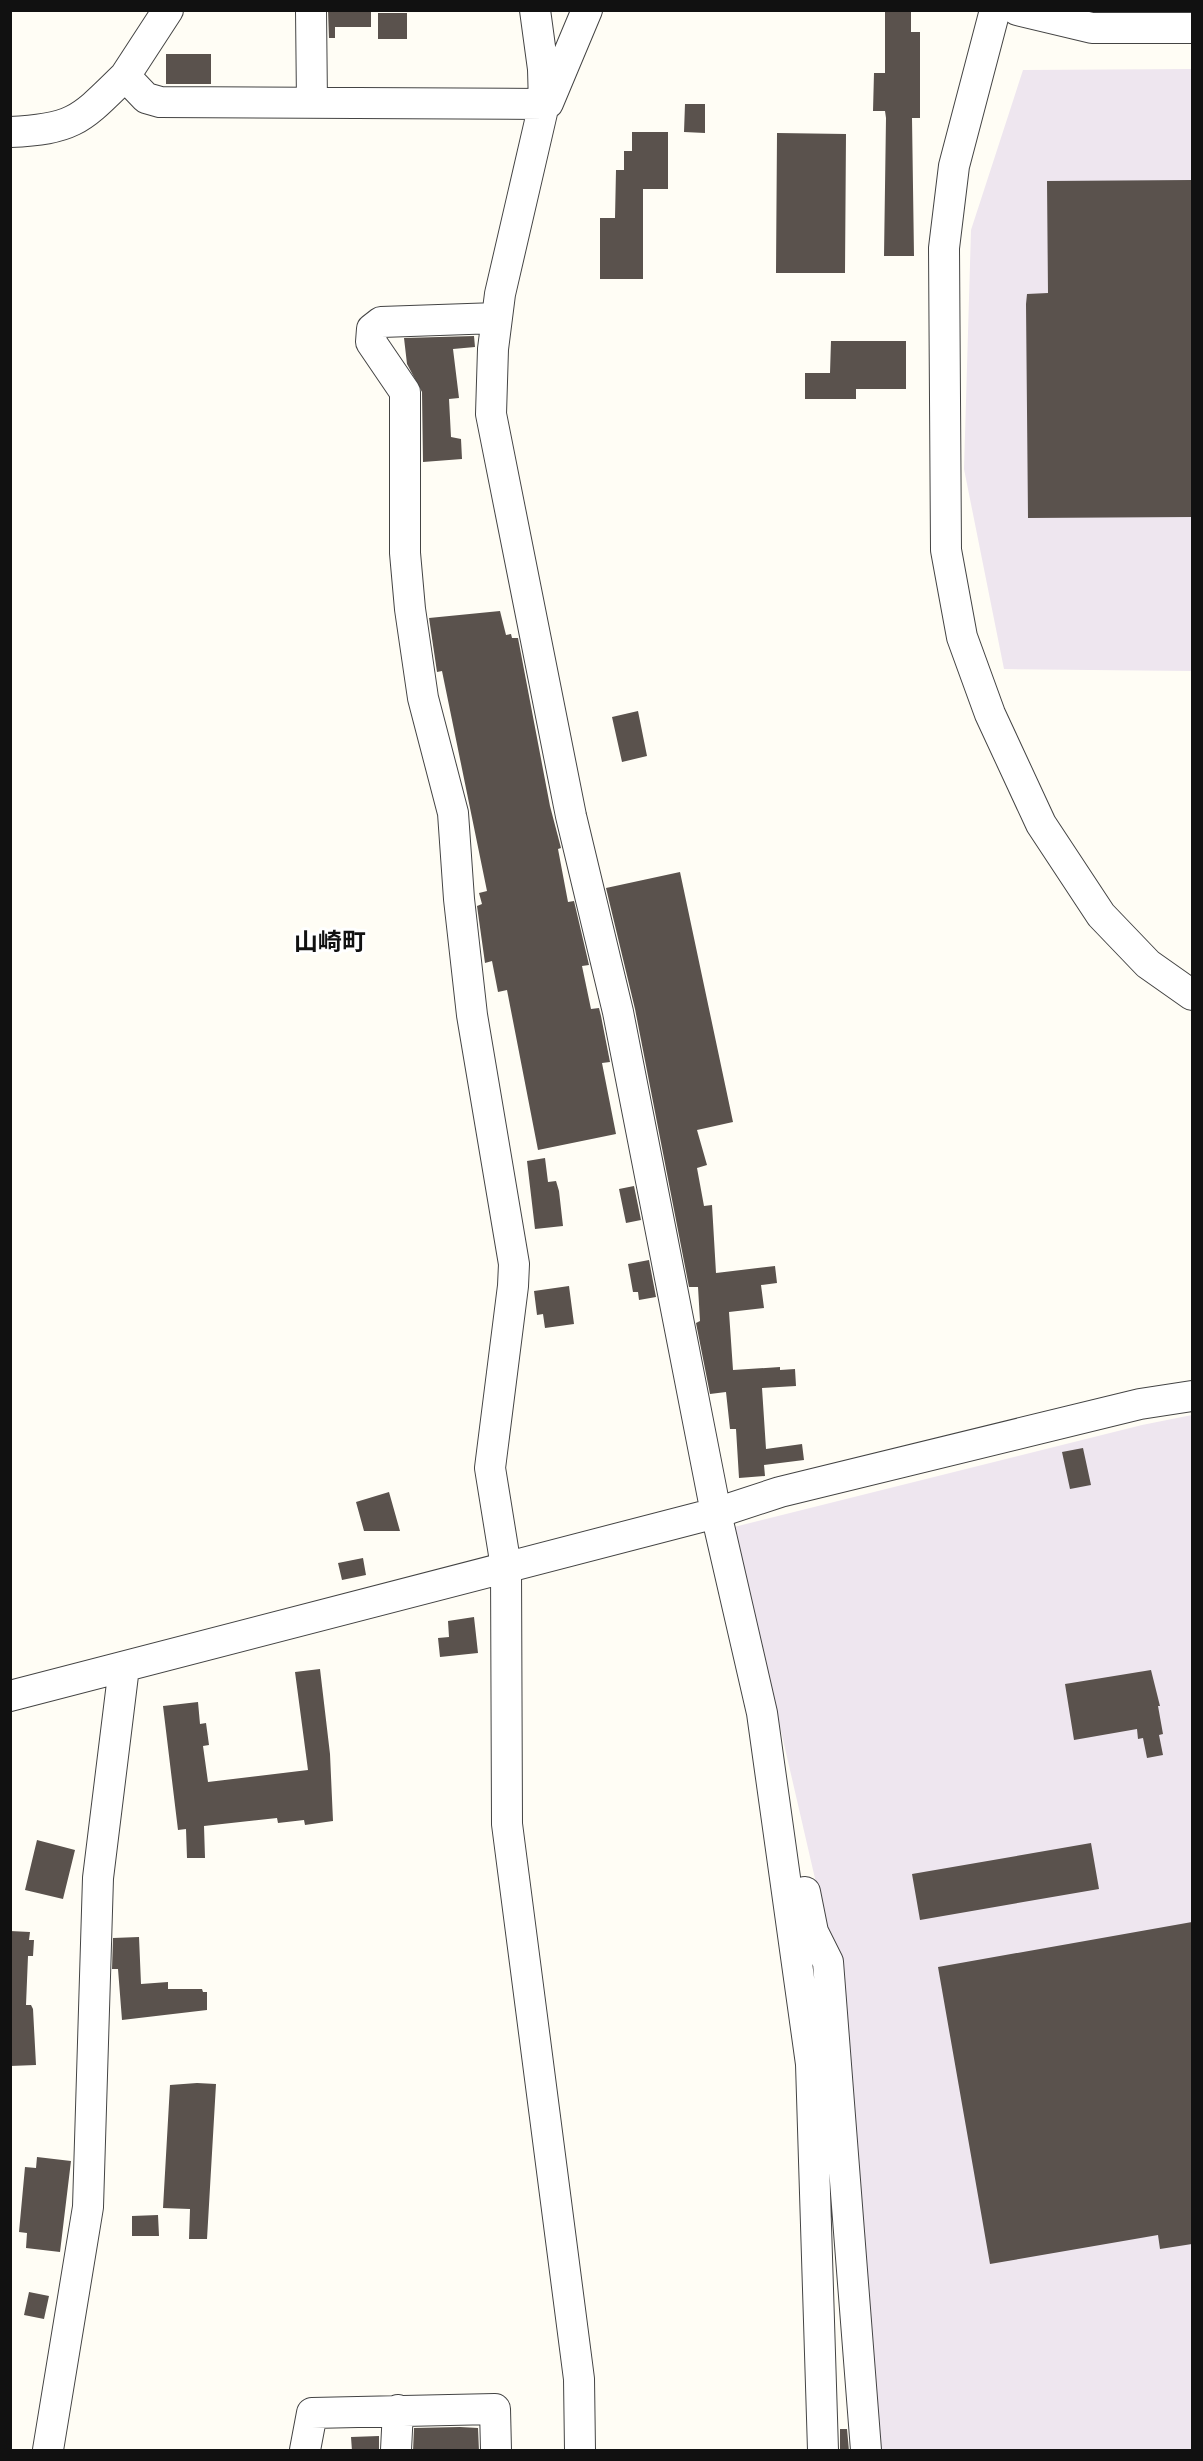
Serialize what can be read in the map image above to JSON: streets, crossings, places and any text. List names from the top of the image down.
{
  "districts": ["山崎町"]
}
